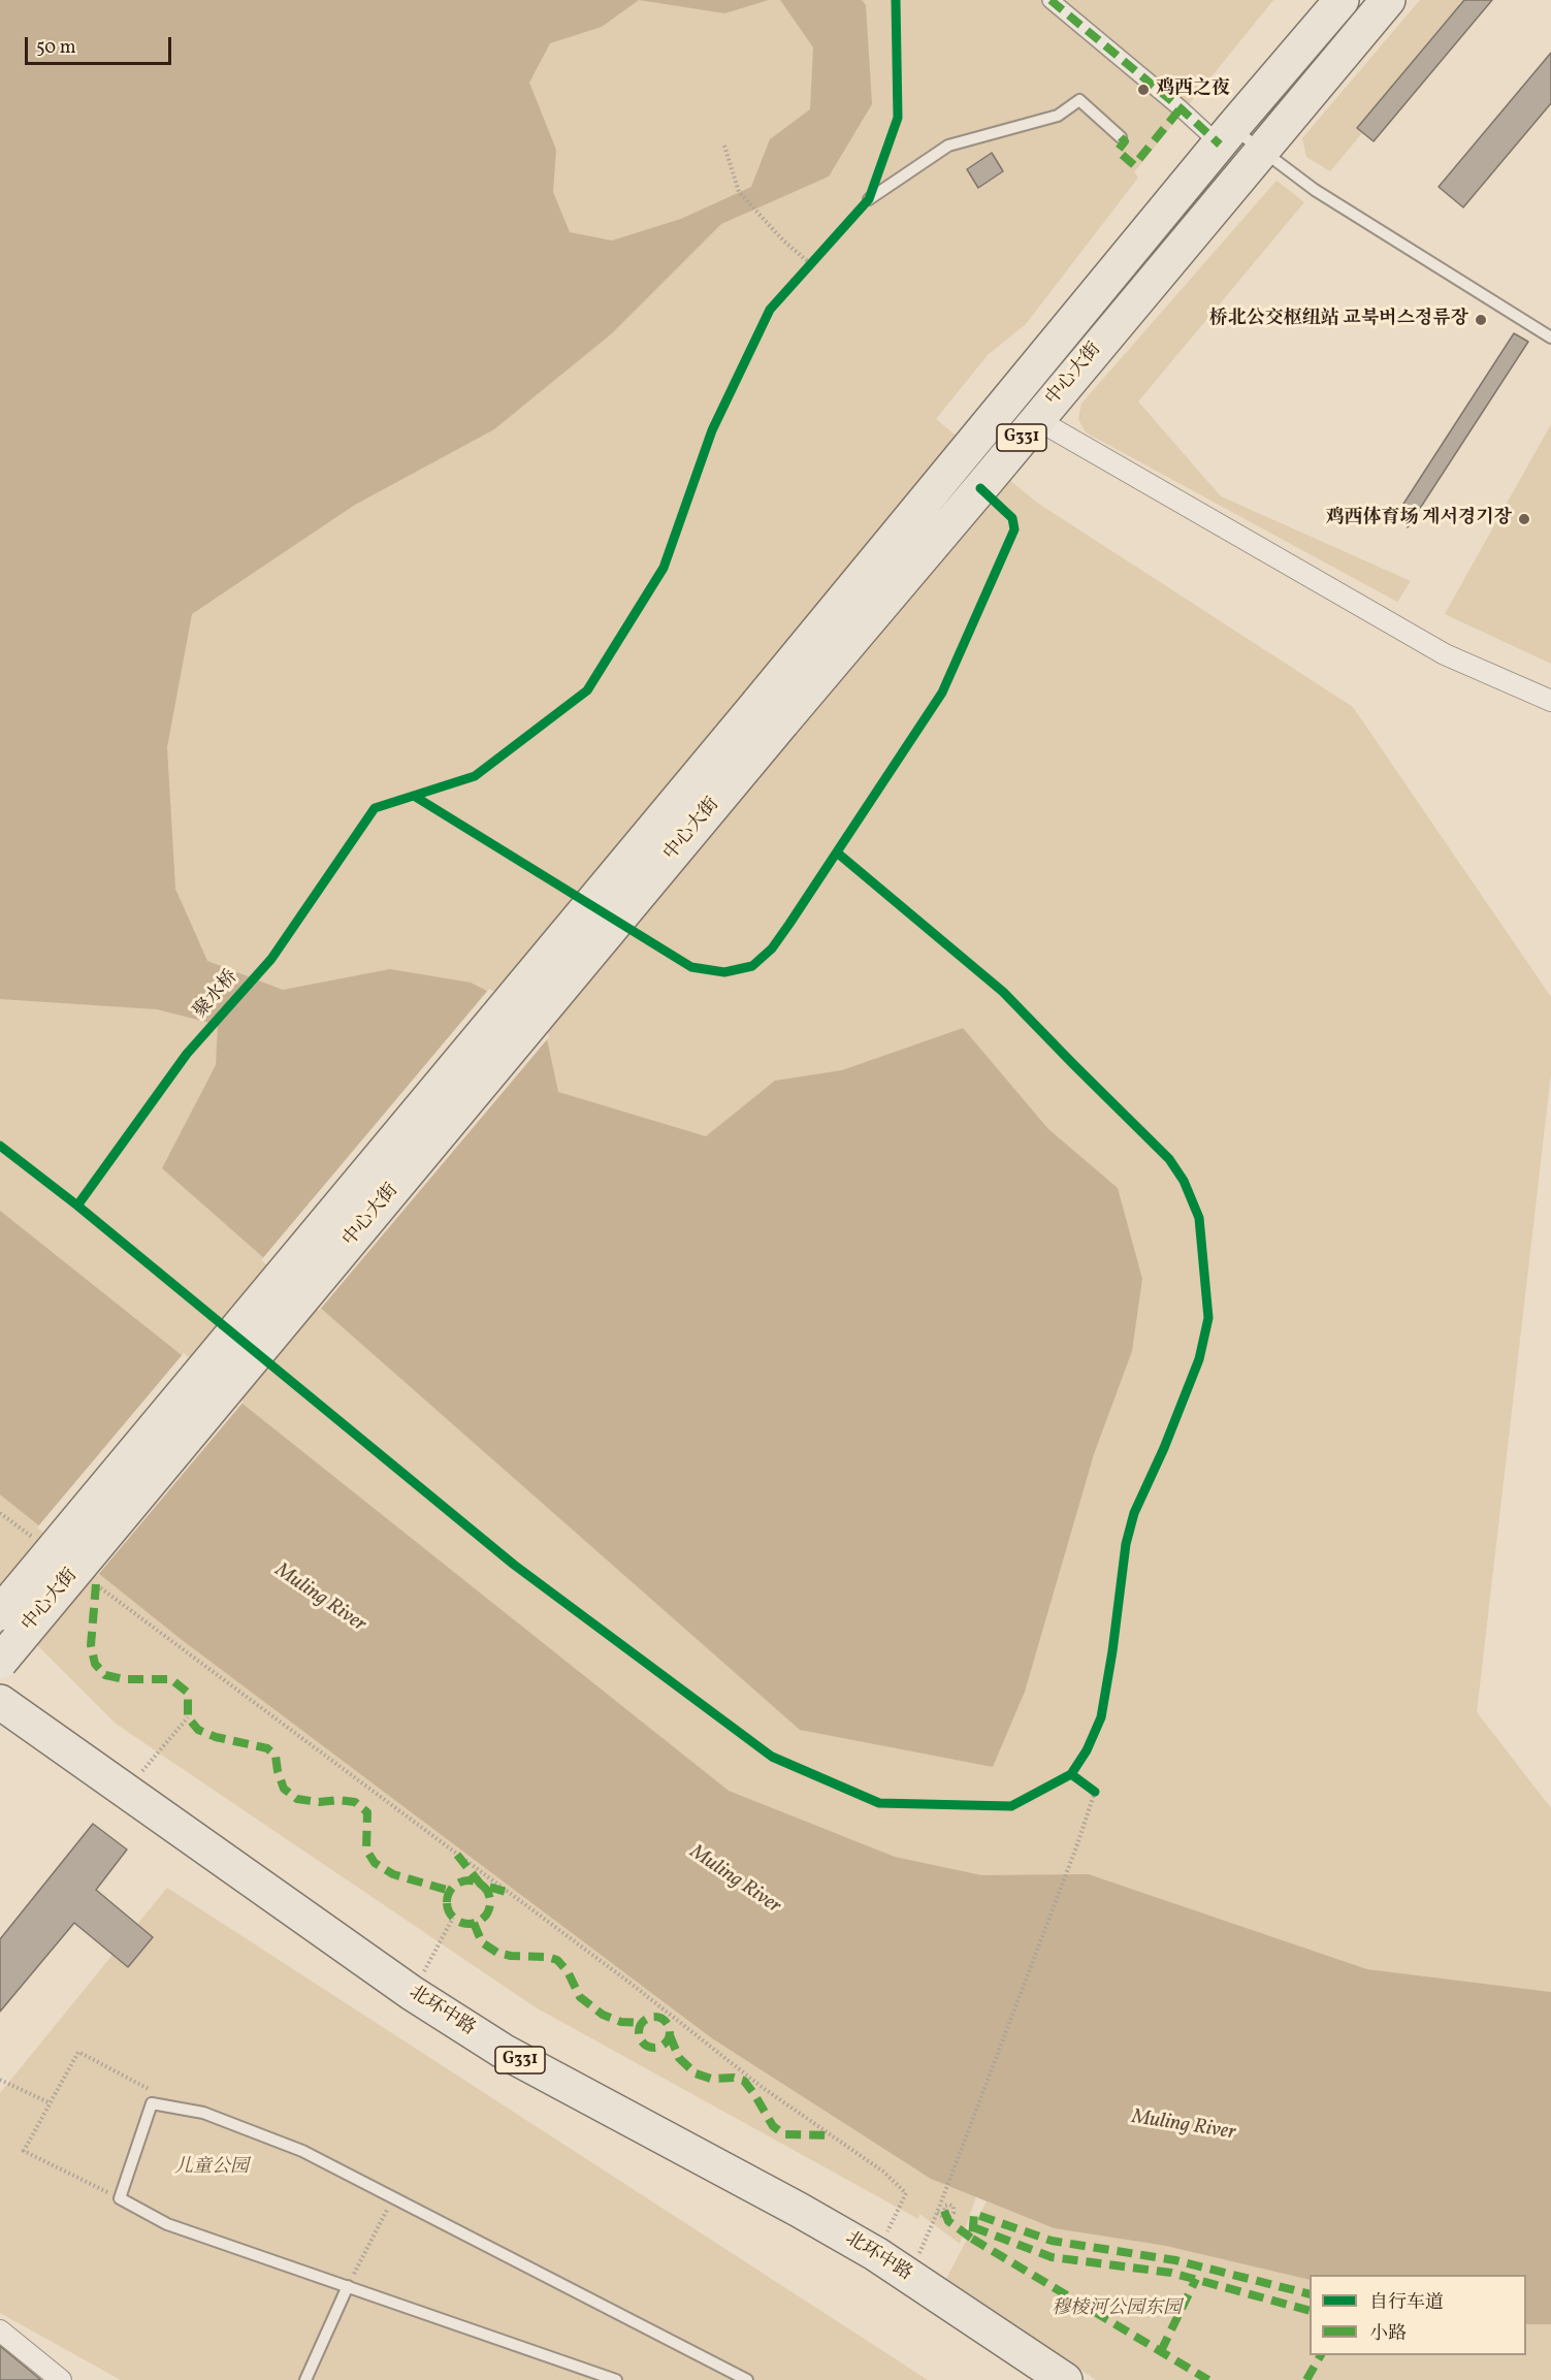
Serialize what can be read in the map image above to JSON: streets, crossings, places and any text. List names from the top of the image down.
{
  "streets": {
    "highway": ["中心大街", "G331", "北环中路"],
    "cycle path": ["聚水桥"]
  },
  "water": ["Muling River"],
  "parks": ["儿童公园", "穆棱河公园东园"],
  "places": ["鸡西之夜", "桥北公交枢纽站 교북버스정류장", "鸡西体育场 계서경기장"],
  "legend": ["自行车道", "小路"],
  "scale_bar": "50 m"
}
